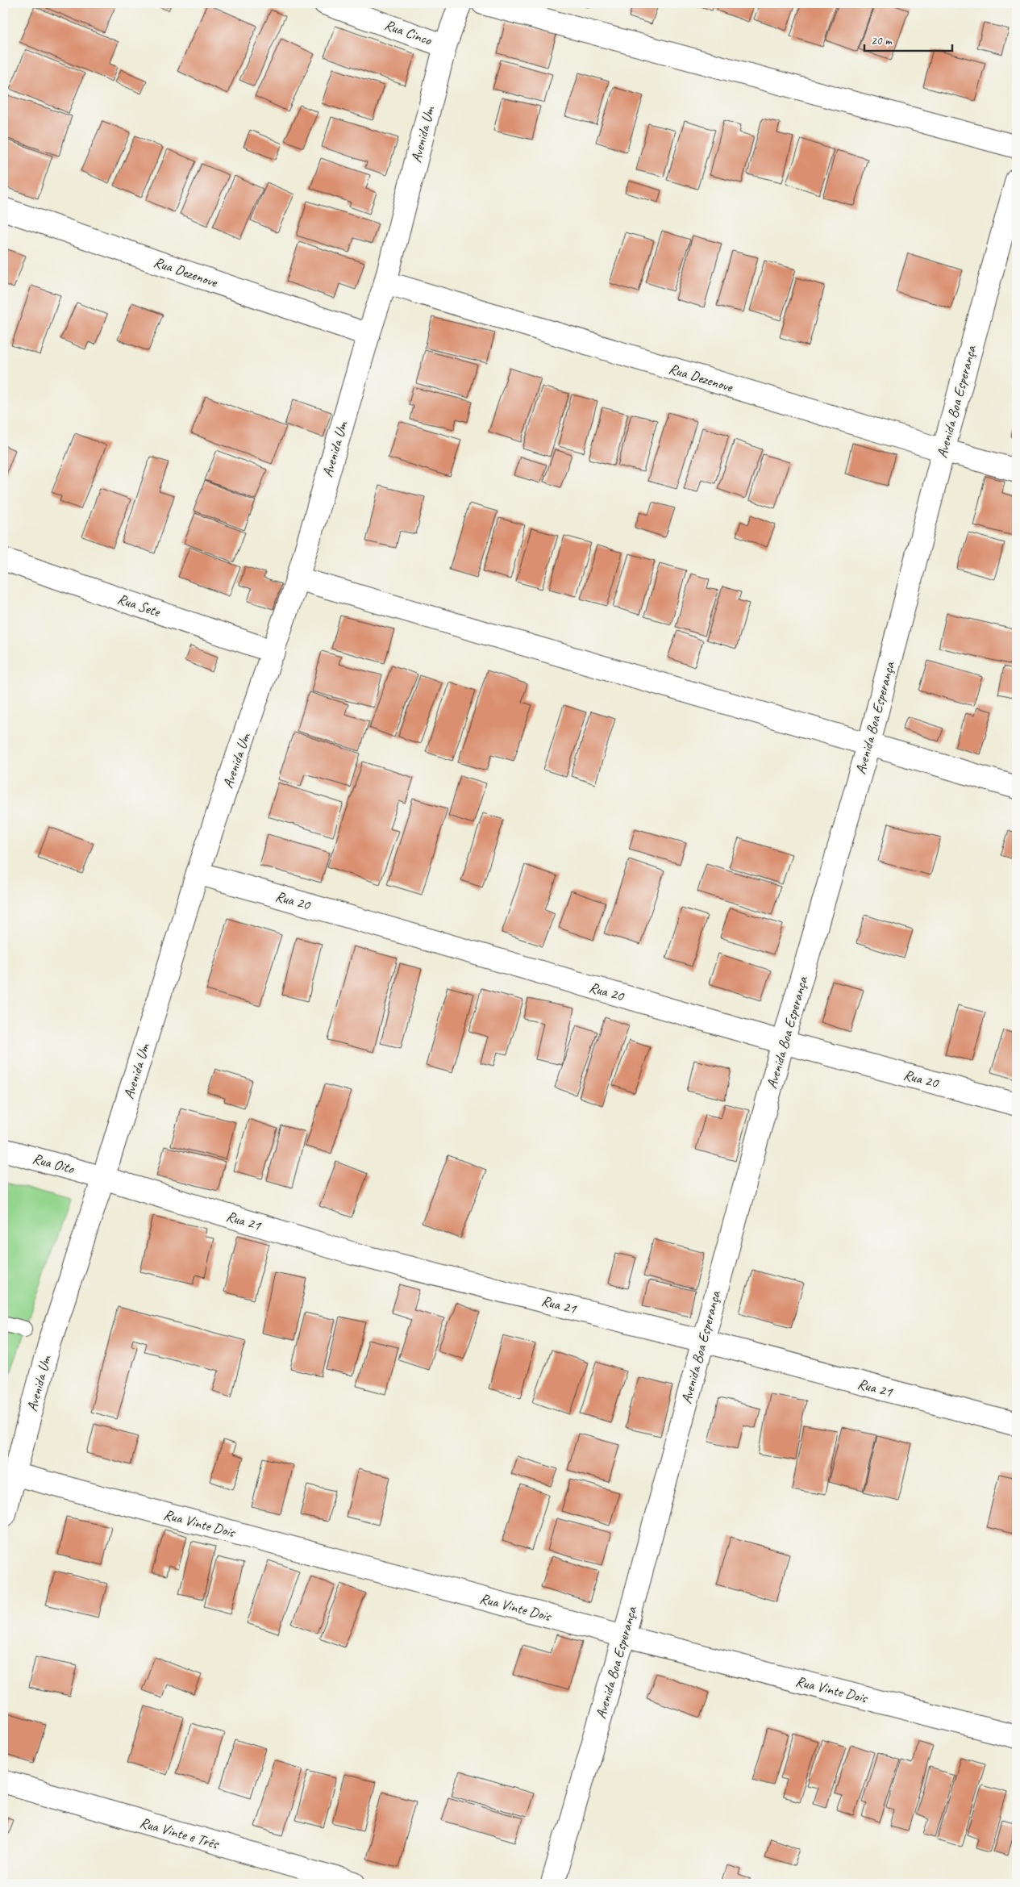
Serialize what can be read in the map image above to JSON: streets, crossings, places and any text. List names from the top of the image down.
{
  "streets": {
    "street": [
      "Rua Cinco",
      "Avenida Um",
      "Rua Dezenove",
      "Avenida Boa Esperança",
      "Rua Sete",
      "Rua 20",
      "Rua Oito",
      "Rua 21",
      "Rua Vinte Dois",
      "Rua Vinte e Três"
    ]
  },
  "crossings": [
    ["Rua Cinco", "Avenida Um"],
    ["Avenida Um", "Rua Dezenove"],
    ["Avenida Um", "Rua Sete"],
    ["Avenida Um", "Rua 20"],
    ["Avenida Um", "Rua Oito"],
    ["Avenida Um", "Rua 21"],
    ["Avenida Um", "Rua Vinte Dois"],
    ["Rua Dezenove", "Avenida Boa Esperança"],
    ["Avenida Boa Esperança", "Rua 20"],
    ["Avenida Boa Esperança", "Rua 21"],
    ["Avenida Boa Esperança", "Rua Vinte Dois"],
    ["Rua Oito", "Rua 21"]
  ],
  "scale_bar": "20 m"
}
